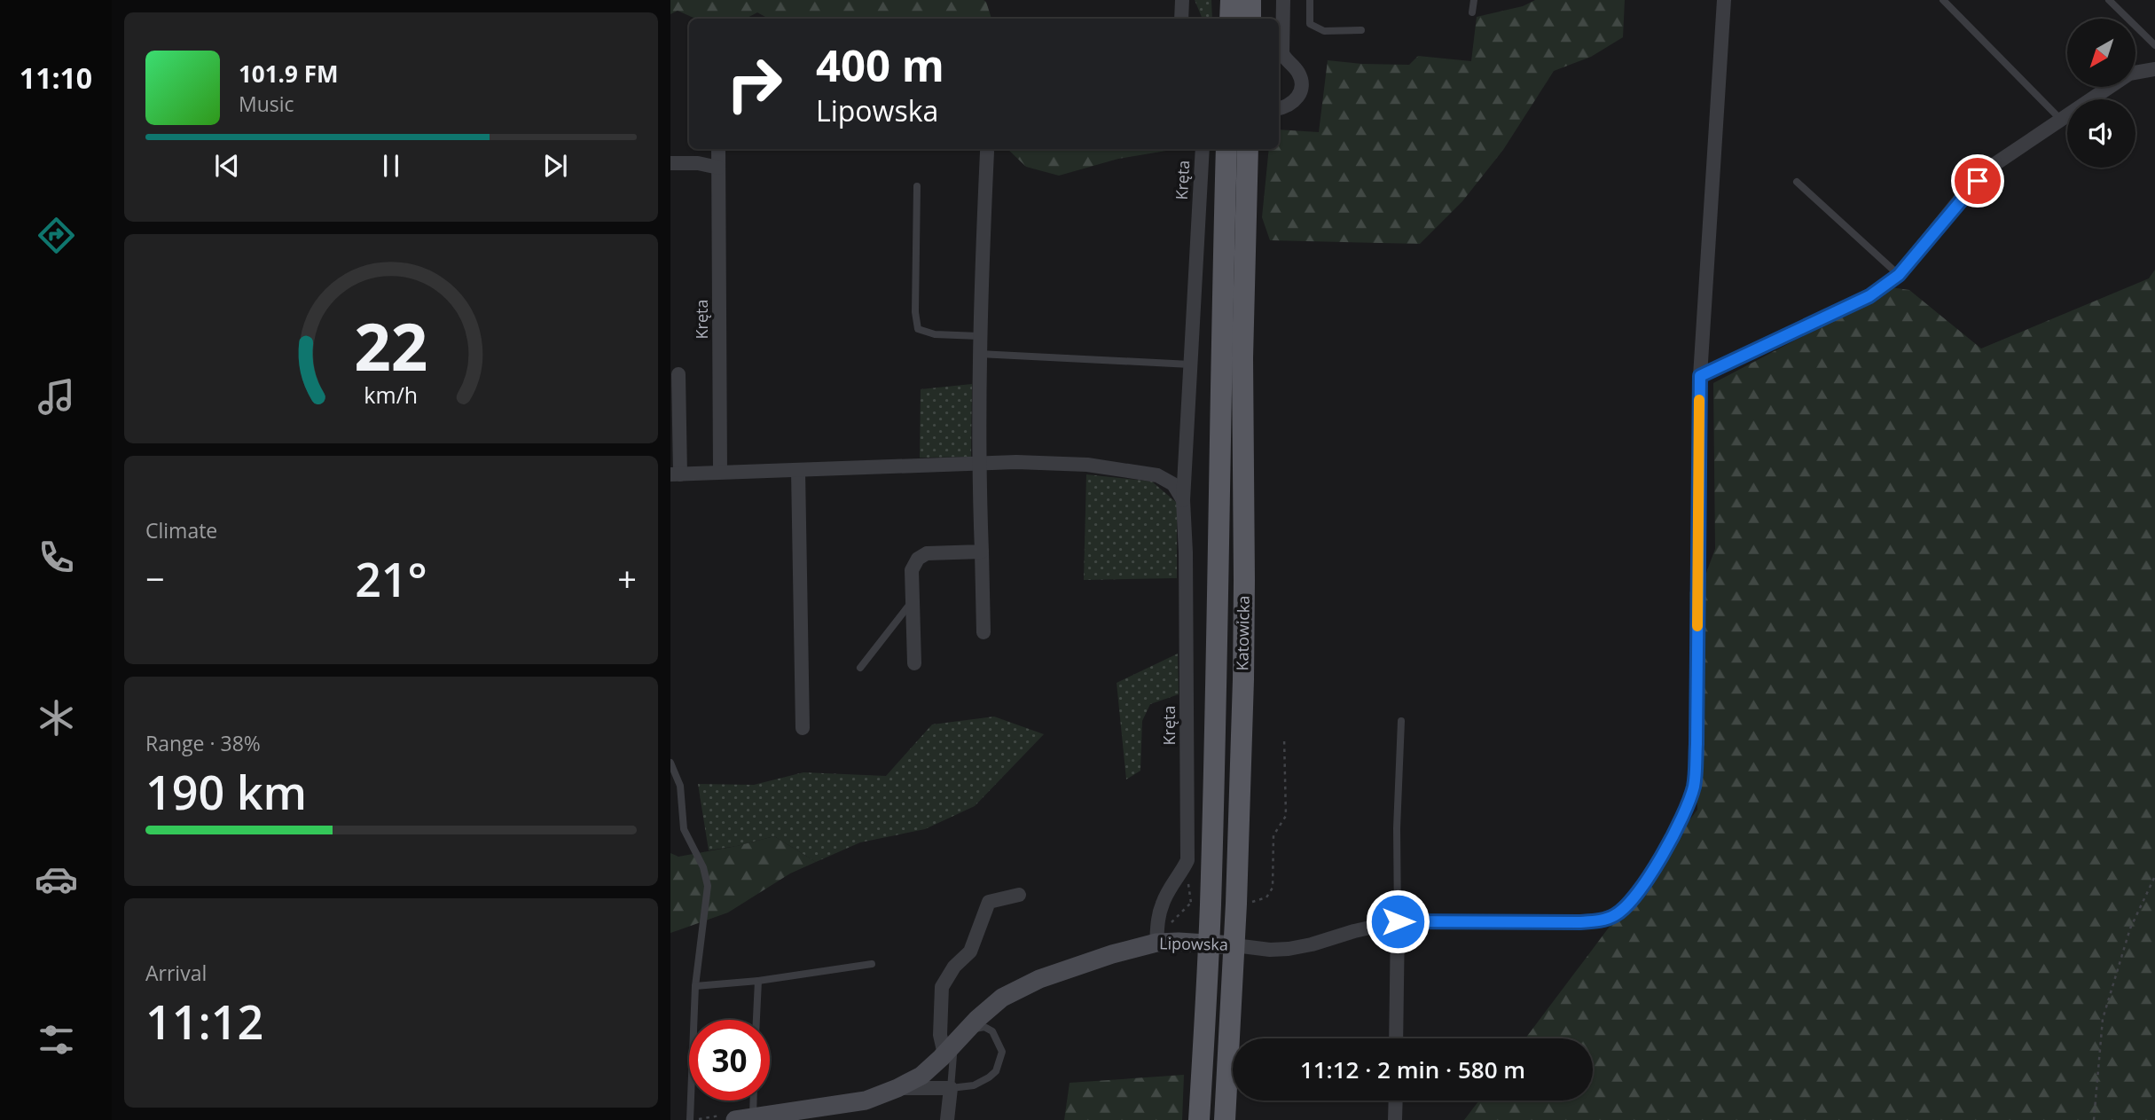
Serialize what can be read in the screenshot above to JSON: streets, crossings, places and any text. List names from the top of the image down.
{
  "streets": {
    "main road": ["Katowicka"],
    "street": ["Kręta", "Lipowska"]
  },
  "crossings": [
    ["Kręta", "Lipowska"],
    ["Katowicka", "Lipowska"]
  ],
  "north": "bottom left",
  "page": {
    "tabs": "11:10",
    "turn": ["400 m", "Lipowska"],
    "song": ["101.9 FM", "Music"],
    "tile": [
      "Climate",
      ["Range · 38%", "190 km"],
      ["Arrival", "11:12"]
    ],
    "heat": ["−", "21°", "+"],
    "limit": "30",
    "trip": "11:12 · 2 min · 580 m",
    "gauge": ["22", "km/h"]
  }
}
